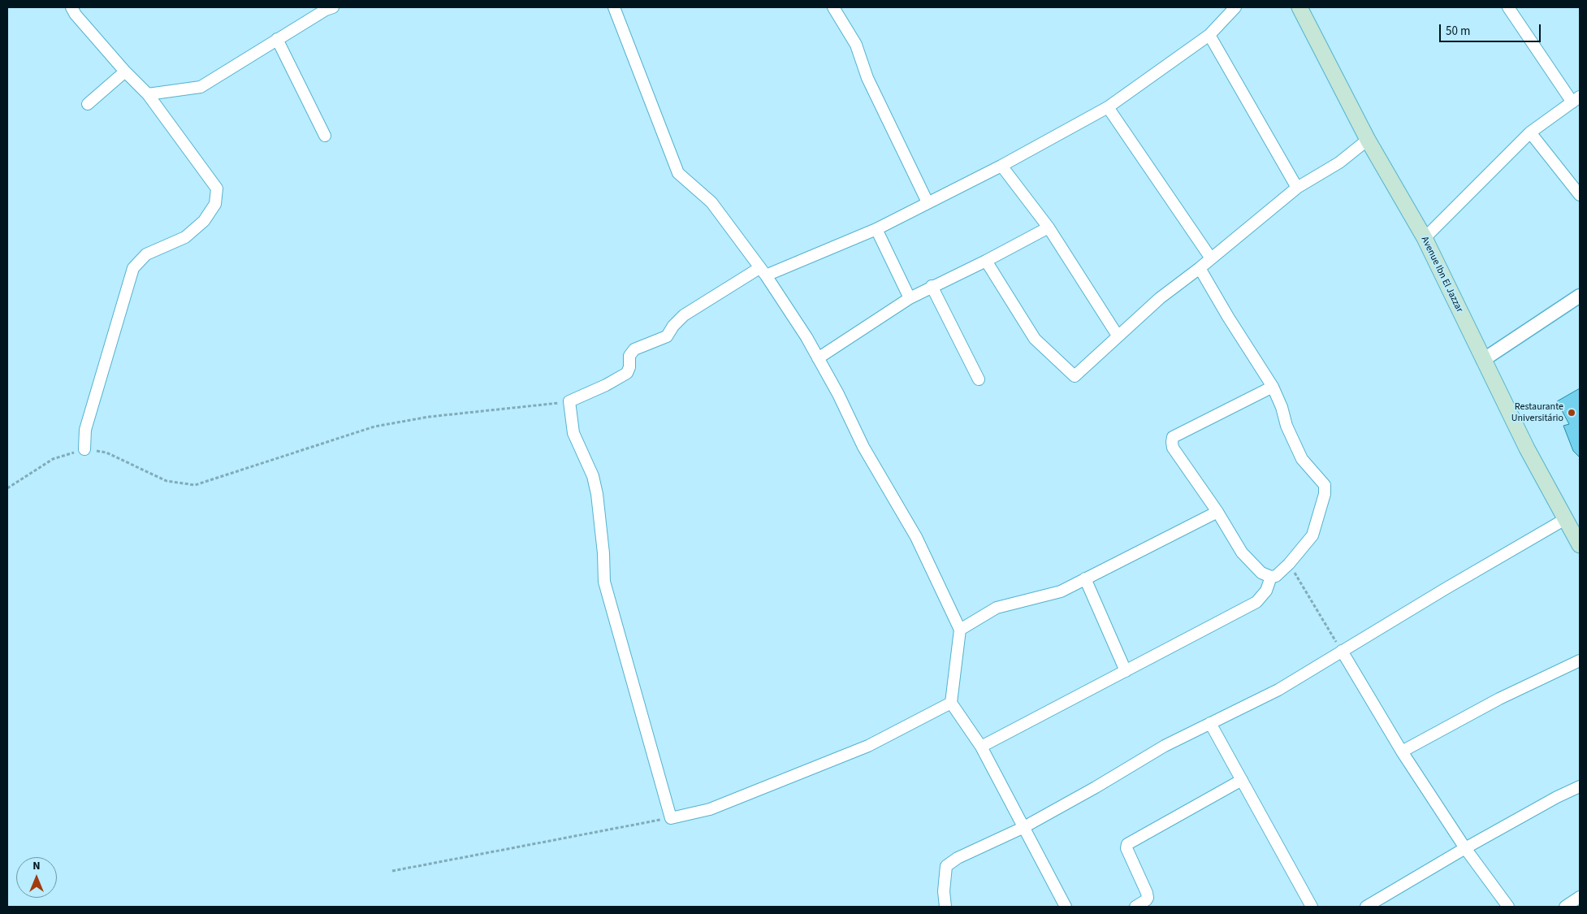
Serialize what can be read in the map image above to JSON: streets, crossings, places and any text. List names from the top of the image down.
{
  "streets": {
    "main road": ["Avenue Ibn El Jazzar"]
  },
  "places": ["Restaurante Universitário"],
  "scale_bar": "50 m",
  "north": "top"
}
